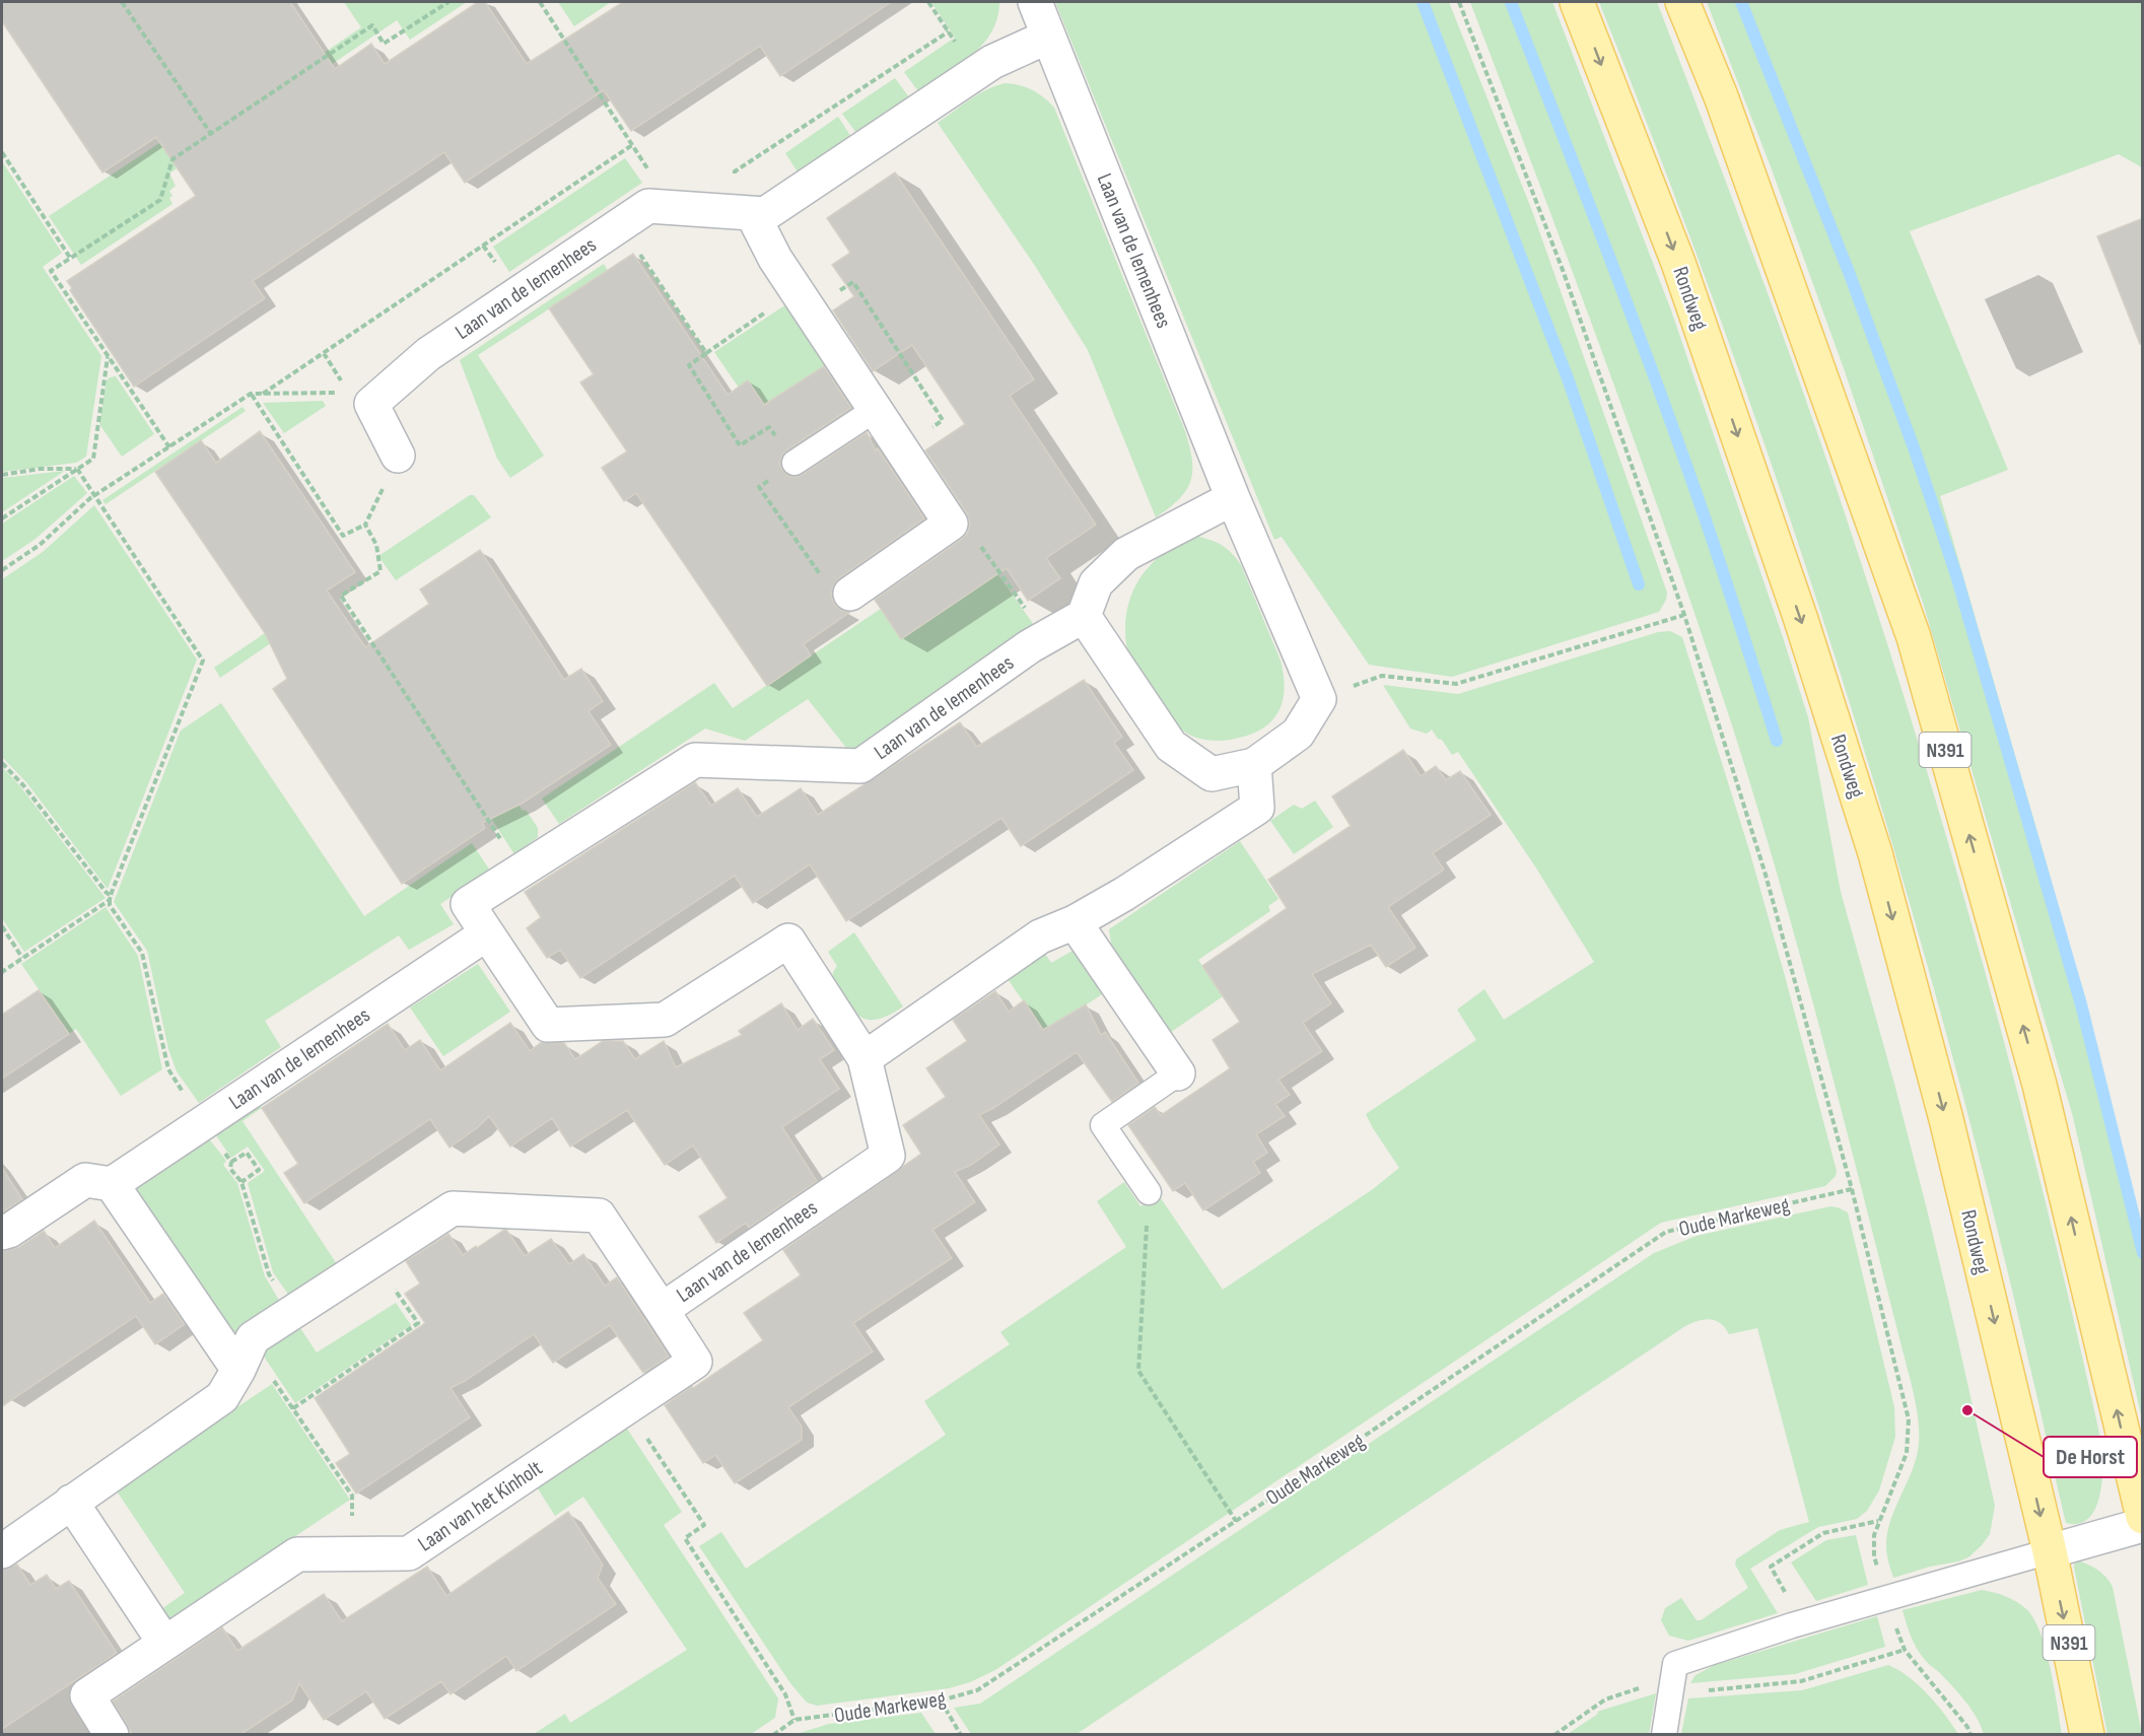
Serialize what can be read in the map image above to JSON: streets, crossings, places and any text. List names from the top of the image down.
{
  "streets": {
    "main road": ["Rondweg", "N391"],
    "street": ["Laan van de Iemenhees", "Laan van het Kinholt"],
    "path": ["Oude Markeweg"]
  },
  "crossings": [
    ["Laan van de Iemenhees", "Laan van het Kinholt"]
  ],
  "places": ["De Horst"]
}
